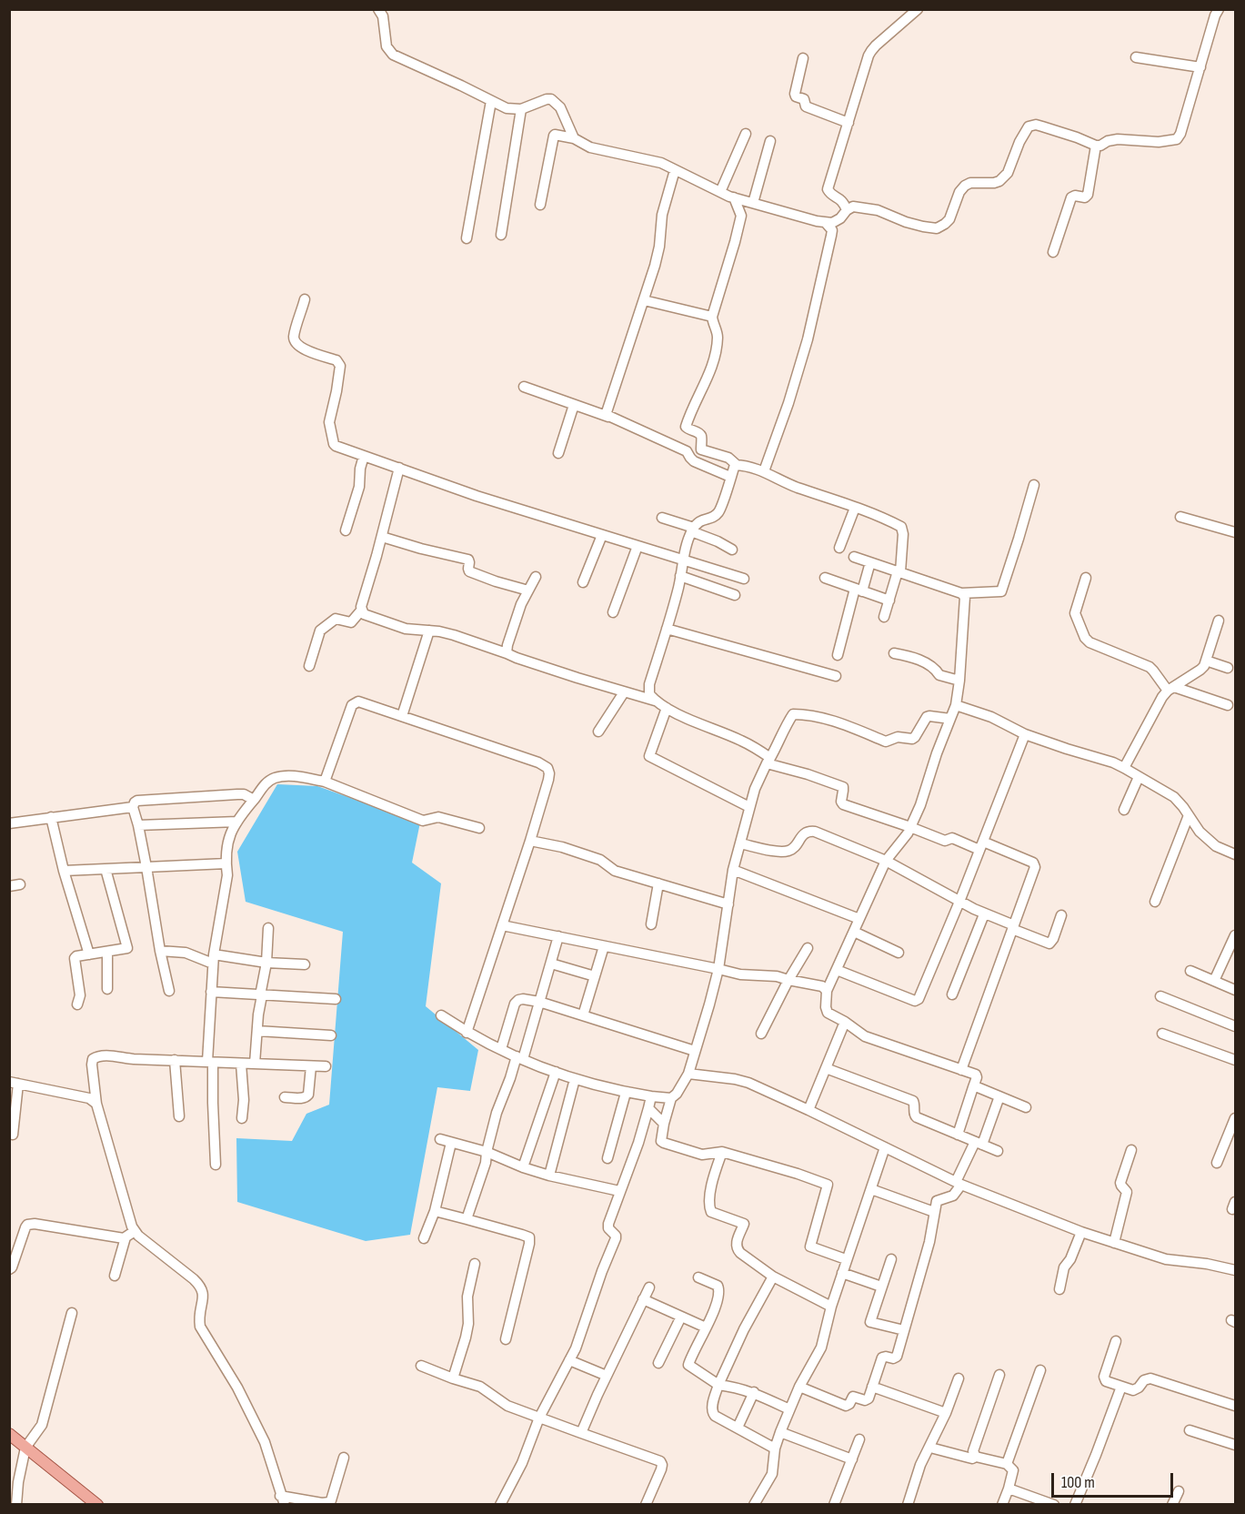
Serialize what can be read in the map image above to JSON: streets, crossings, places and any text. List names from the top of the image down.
{
  "scale_bar": "100 m"
}
